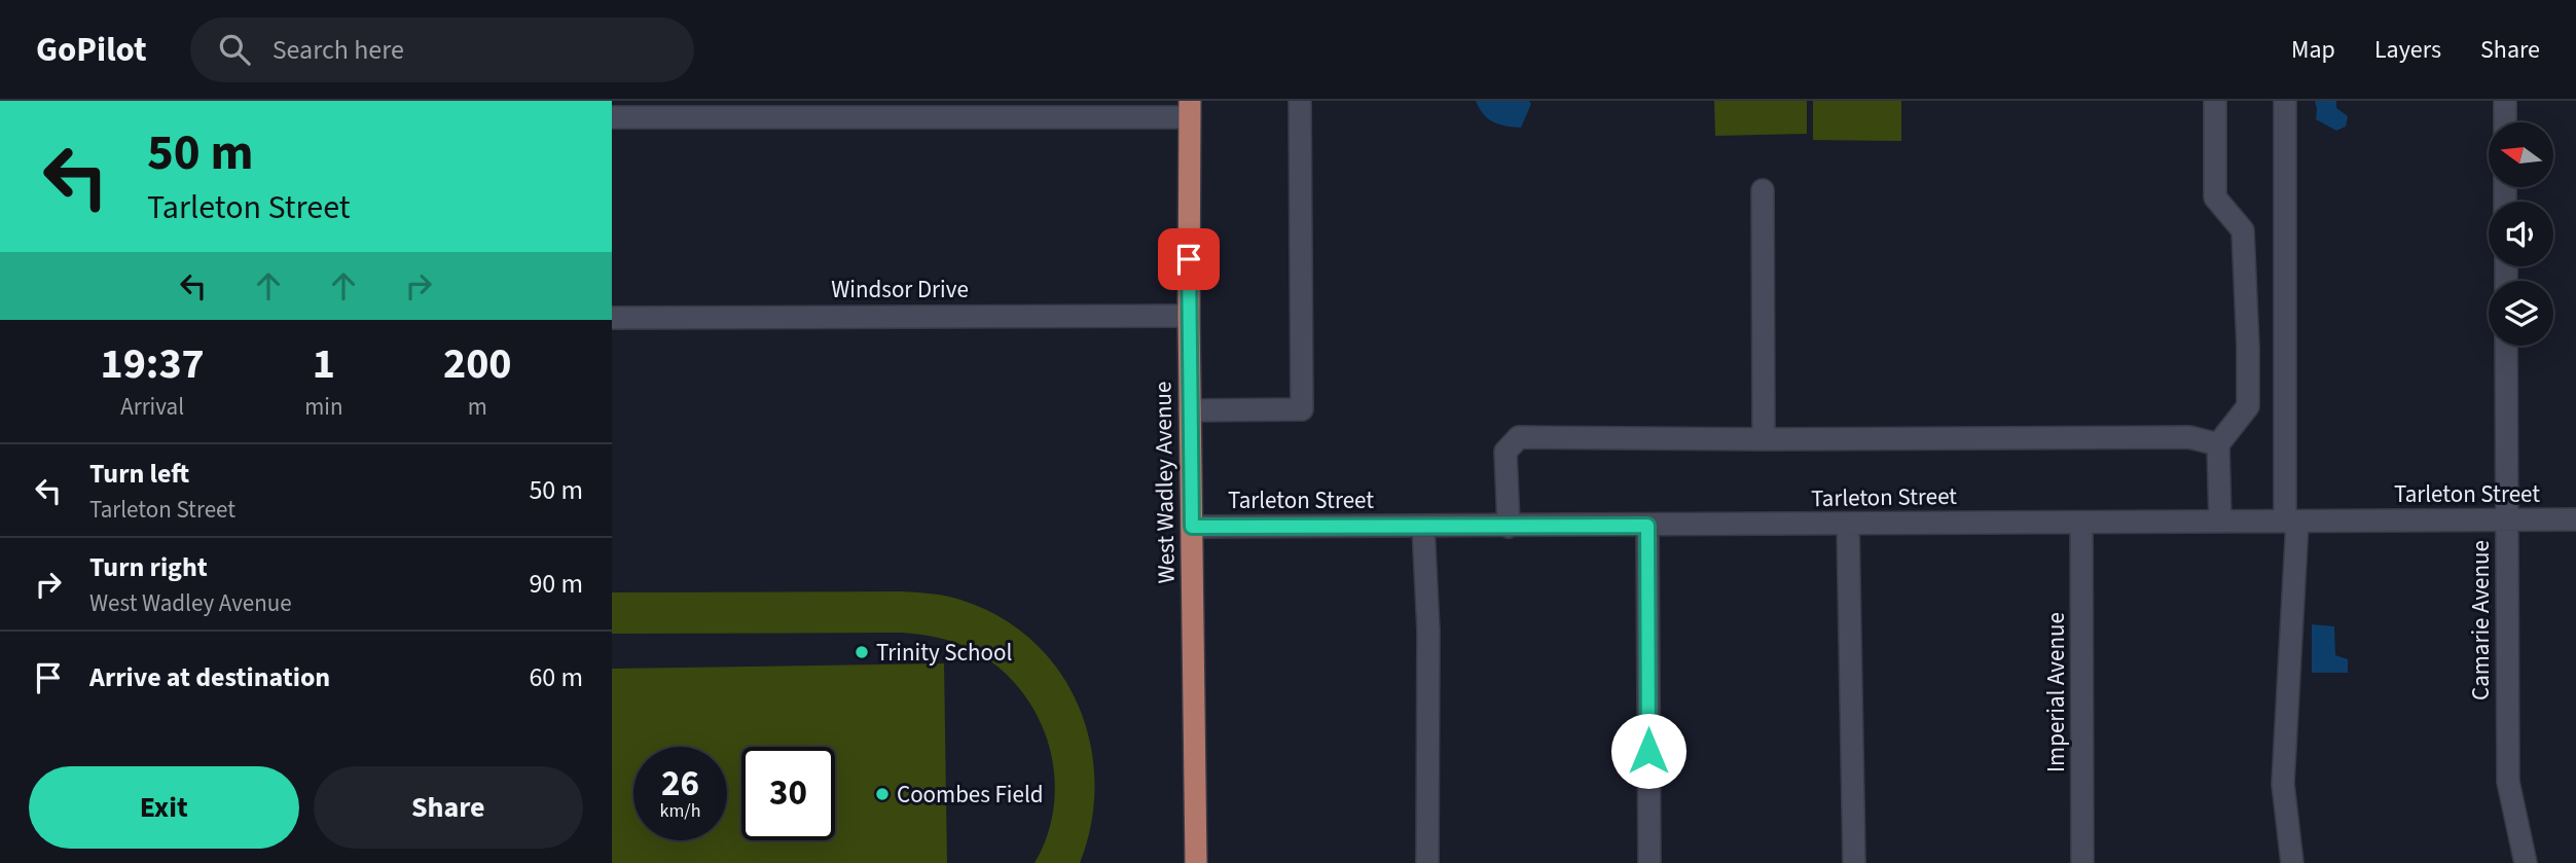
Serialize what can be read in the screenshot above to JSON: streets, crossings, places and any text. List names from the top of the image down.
{
  "streets": {
    "main road": ["West Wadley Avenue"],
    "street": [
      "Windsor Drive",
      "Tarleton Street",
      "Camarie Avenue",
      "Imperial Avenue"
    ]
  },
  "crossings": [
    ["Windsor Drive", "West Wadley Avenue"],
    ["West Wadley Avenue", "Tarleton Street"],
    ["Tarleton Street", "Camarie Avenue"],
    ["Tarleton Street", "Imperial Avenue"]
  ],
  "places": ["Trinity School", "Coombes Field"],
  "north": "left",
  "page": {
    "header": "GoPilot",
    "search": "Search here",
    "nav": ["Map", "Layers", "Share"],
    "turn": ["50 m", "Tarleton Street"],
    "eta": [
      "19:37",
      "Arrival",
      "1",
      "min",
      "200",
      "m"
    ],
    "list": [
      {
        "name": "Turn left",
        "note": "Tarleton Street",
        "value": "50 m"
      },
      {
        "name": "Turn right",
        "note": "West Wadley Avenue",
        "value": "90 m"
      },
      {
        "name": "Arrive at destination",
        "value": "60 m"
      }
    ],
    "speed": "26 km/h",
    "limit": "30",
    "buttons": ["Exit", "Share"]
  }
}
